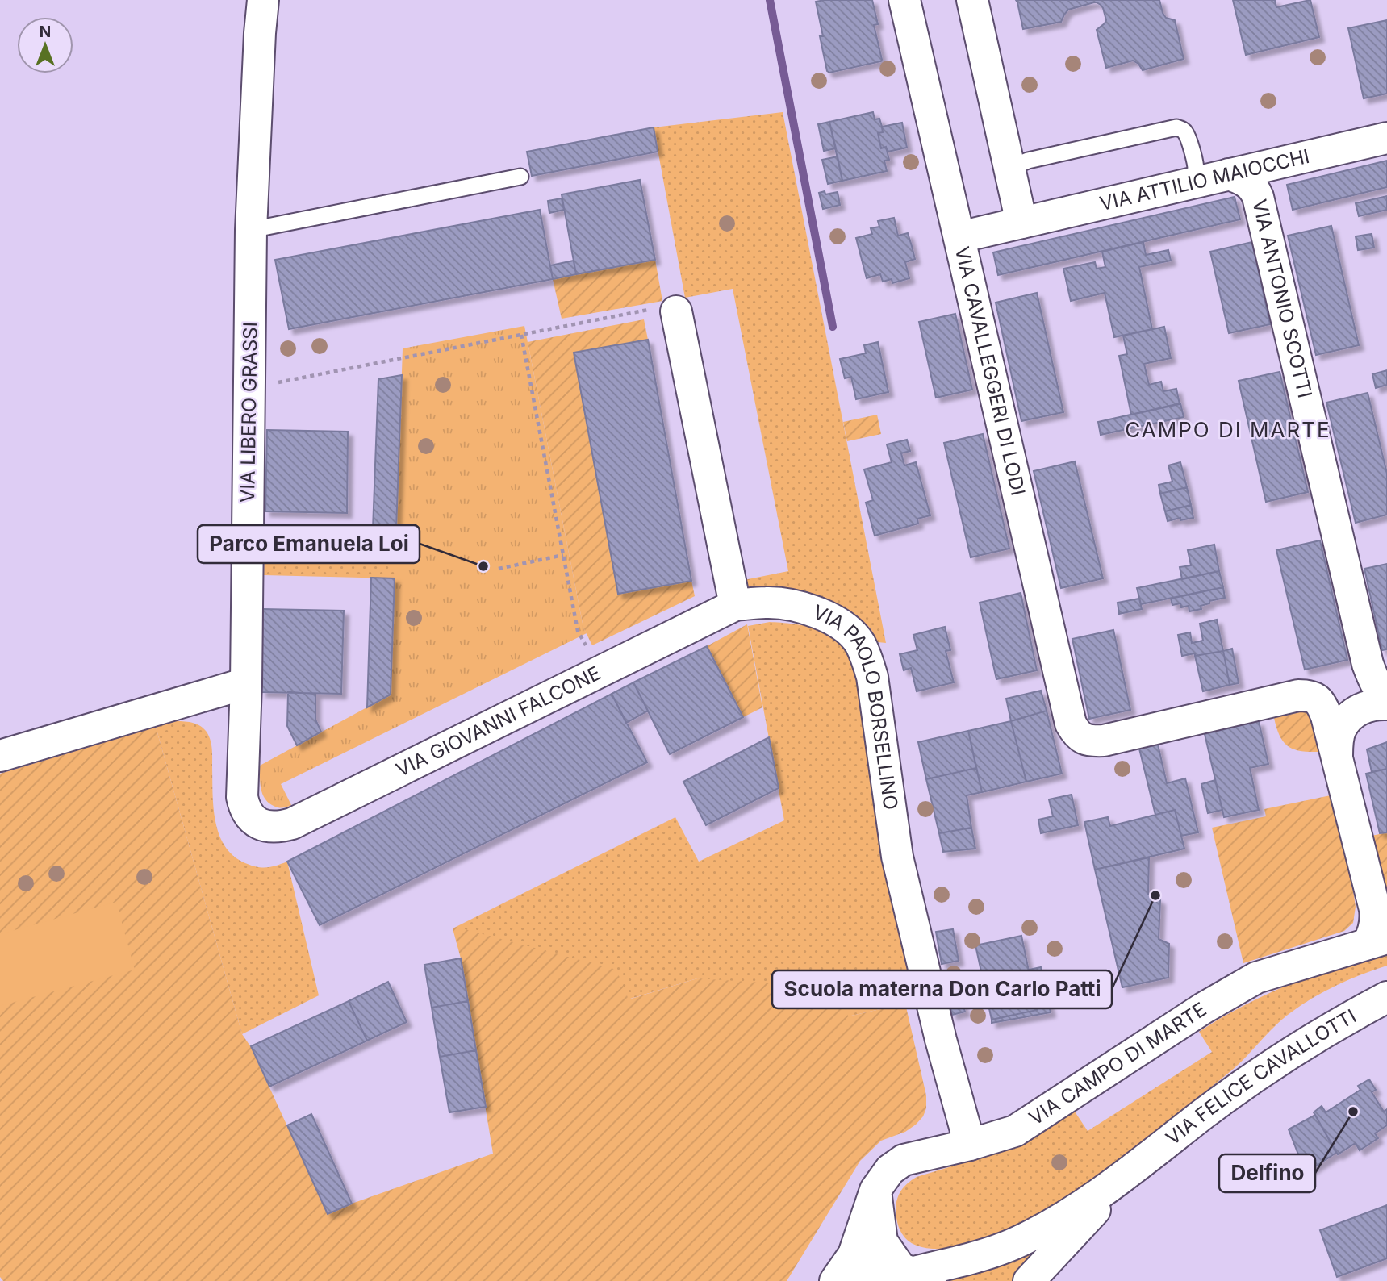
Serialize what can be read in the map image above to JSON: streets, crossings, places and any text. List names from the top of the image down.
{
  "streets": {
    "street": [
      "VIA ATTILIO MAIOCCHI",
      "VIA ANTONIO SCOTTI",
      "VIA CAVALLEGGERI DI LODI",
      "VIA LIBERO GRASSI",
      "VIA PAOLO BORSELLINO",
      "VIA GIOVANNI FALCONE",
      "VIA CAMPO DI MARTE",
      "VIA FELICE CAVALLOTTI"
    ]
  },
  "crossings": [
    ["VIA ATTILIO MAIOCCHI", "VIA ANTONIO SCOTTI"],
    ["VIA ATTILIO MAIOCCHI", "VIA CAVALLEGGERI DI LODI"],
    ["VIA CAVALLEGGERI DI LODI", "VIA CAMPO DI MARTE"],
    ["VIA LIBERO GRASSI", "VIA GIOVANNI FALCONE"],
    ["VIA PAOLO BORSELLINO", "VIA GIOVANNI FALCONE"],
    ["VIA PAOLO BORSELLINO", "VIA CAMPO DI MARTE"],
    ["VIA CAMPO DI MARTE", "VIA FELICE CAVALLOTTI"]
  ],
  "districts": ["CAMPO DI MARTE"],
  "places": ["Parco Emanuela Loi", "Scuola materna Don Carlo Patti", "Delfino"],
  "north": "top"
}
